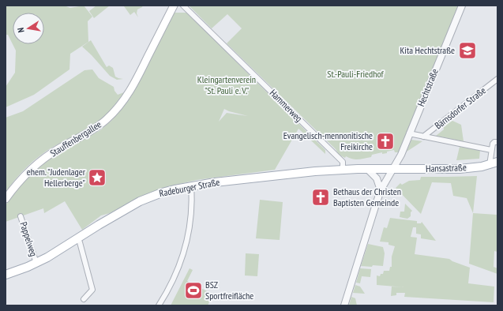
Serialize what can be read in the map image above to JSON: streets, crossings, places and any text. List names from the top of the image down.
{
  "streets": {
    "main road": ["Stauffenbergallee", "Hansastraße", "Radeburger Straße"],
    "street": [
      "Hechtstraße",
      "Hammerweg",
      "Bärnsdorfer Straße",
      "Pappelweg"
    ]
  },
  "crossings": [
    ["Hechtstraße", "Hansastraße"],
    ["Hechtstraße", "Radeburger Straße"],
    ["Hammerweg", "Radeburger Straße"],
    ["Hansastraße", "Radeburger Straße"],
    ["Radeburger Straße", "Pappelweg"]
  ],
  "parks": ["St.-Pauli-Friedhof", "Kleingartenverein \"St. Pauli e. V.\""],
  "places": {
    "school or university": ["Kita Hechtstraße"],
    "church": ["Evangelisch-mennonitische Freikirche", "Bethaus der Christen Baptisten Gemeinde"],
    "place": ["ehem. \"Judenlager Hellerberge\""],
    "sports": ["BSZ Sportfreifläche"]
  },
  "north": "left"
}
